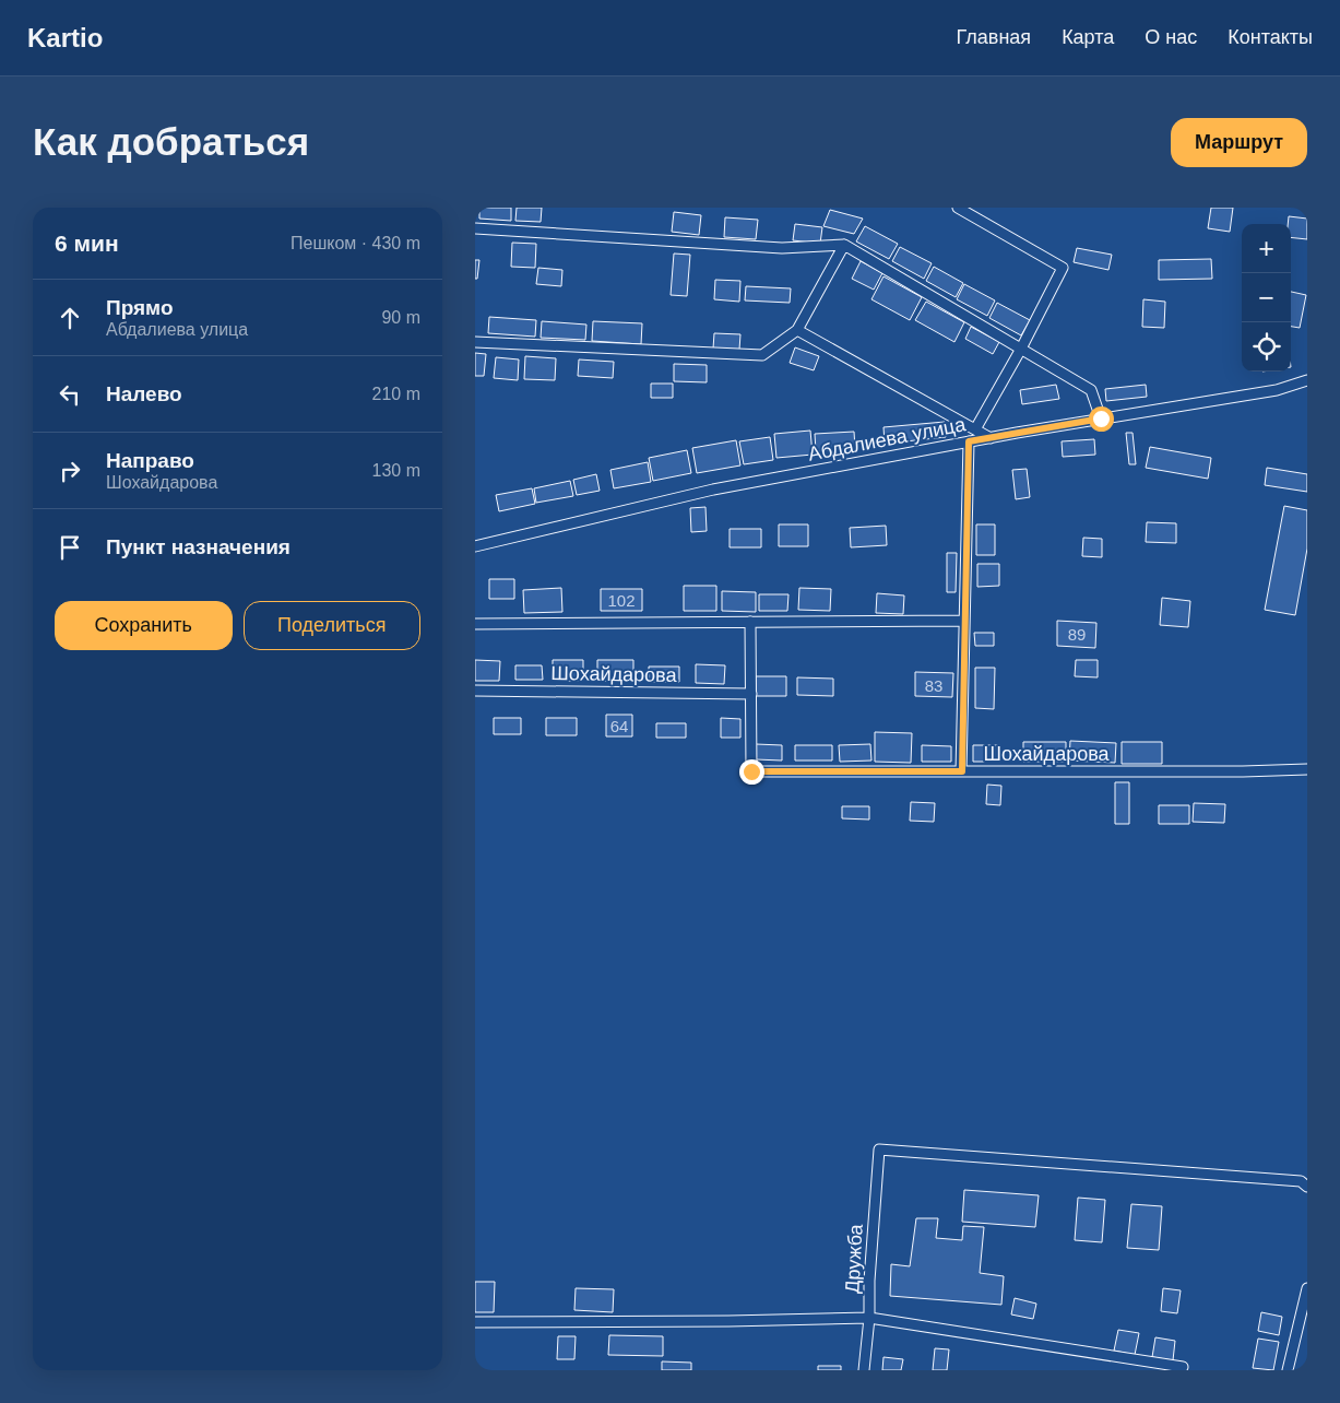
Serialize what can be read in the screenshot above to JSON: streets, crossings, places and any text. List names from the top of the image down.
{
  "streets": {
    "street": ["Абдалиева улица", "Шохайдарова", "Дружба"]
  },
  "house_numbers": [
    "102",
    "89",
    "83",
    "64"
  ],
  "page": {
    "header": "Kartio",
    "nav": [
      "Главная",
      "Карта",
      "О нас",
      "Контакты"
    ],
    "buttons": [
      "Маршрут",
      ["Сохранить", "Поделиться"]
    ],
    "title": "Как добраться",
    "heading": ["6 мин", "Пешком · 430 m"],
    "map_buttons": ["+", "−"],
    "list": [
      ["Прямо", "Абдалиева улица", "90 m"],
      ["Налево", "210 m"],
      ["Направо", "Шохайдарова", "130 m"],
      "Пункт назначения"
    ]
  }
}
